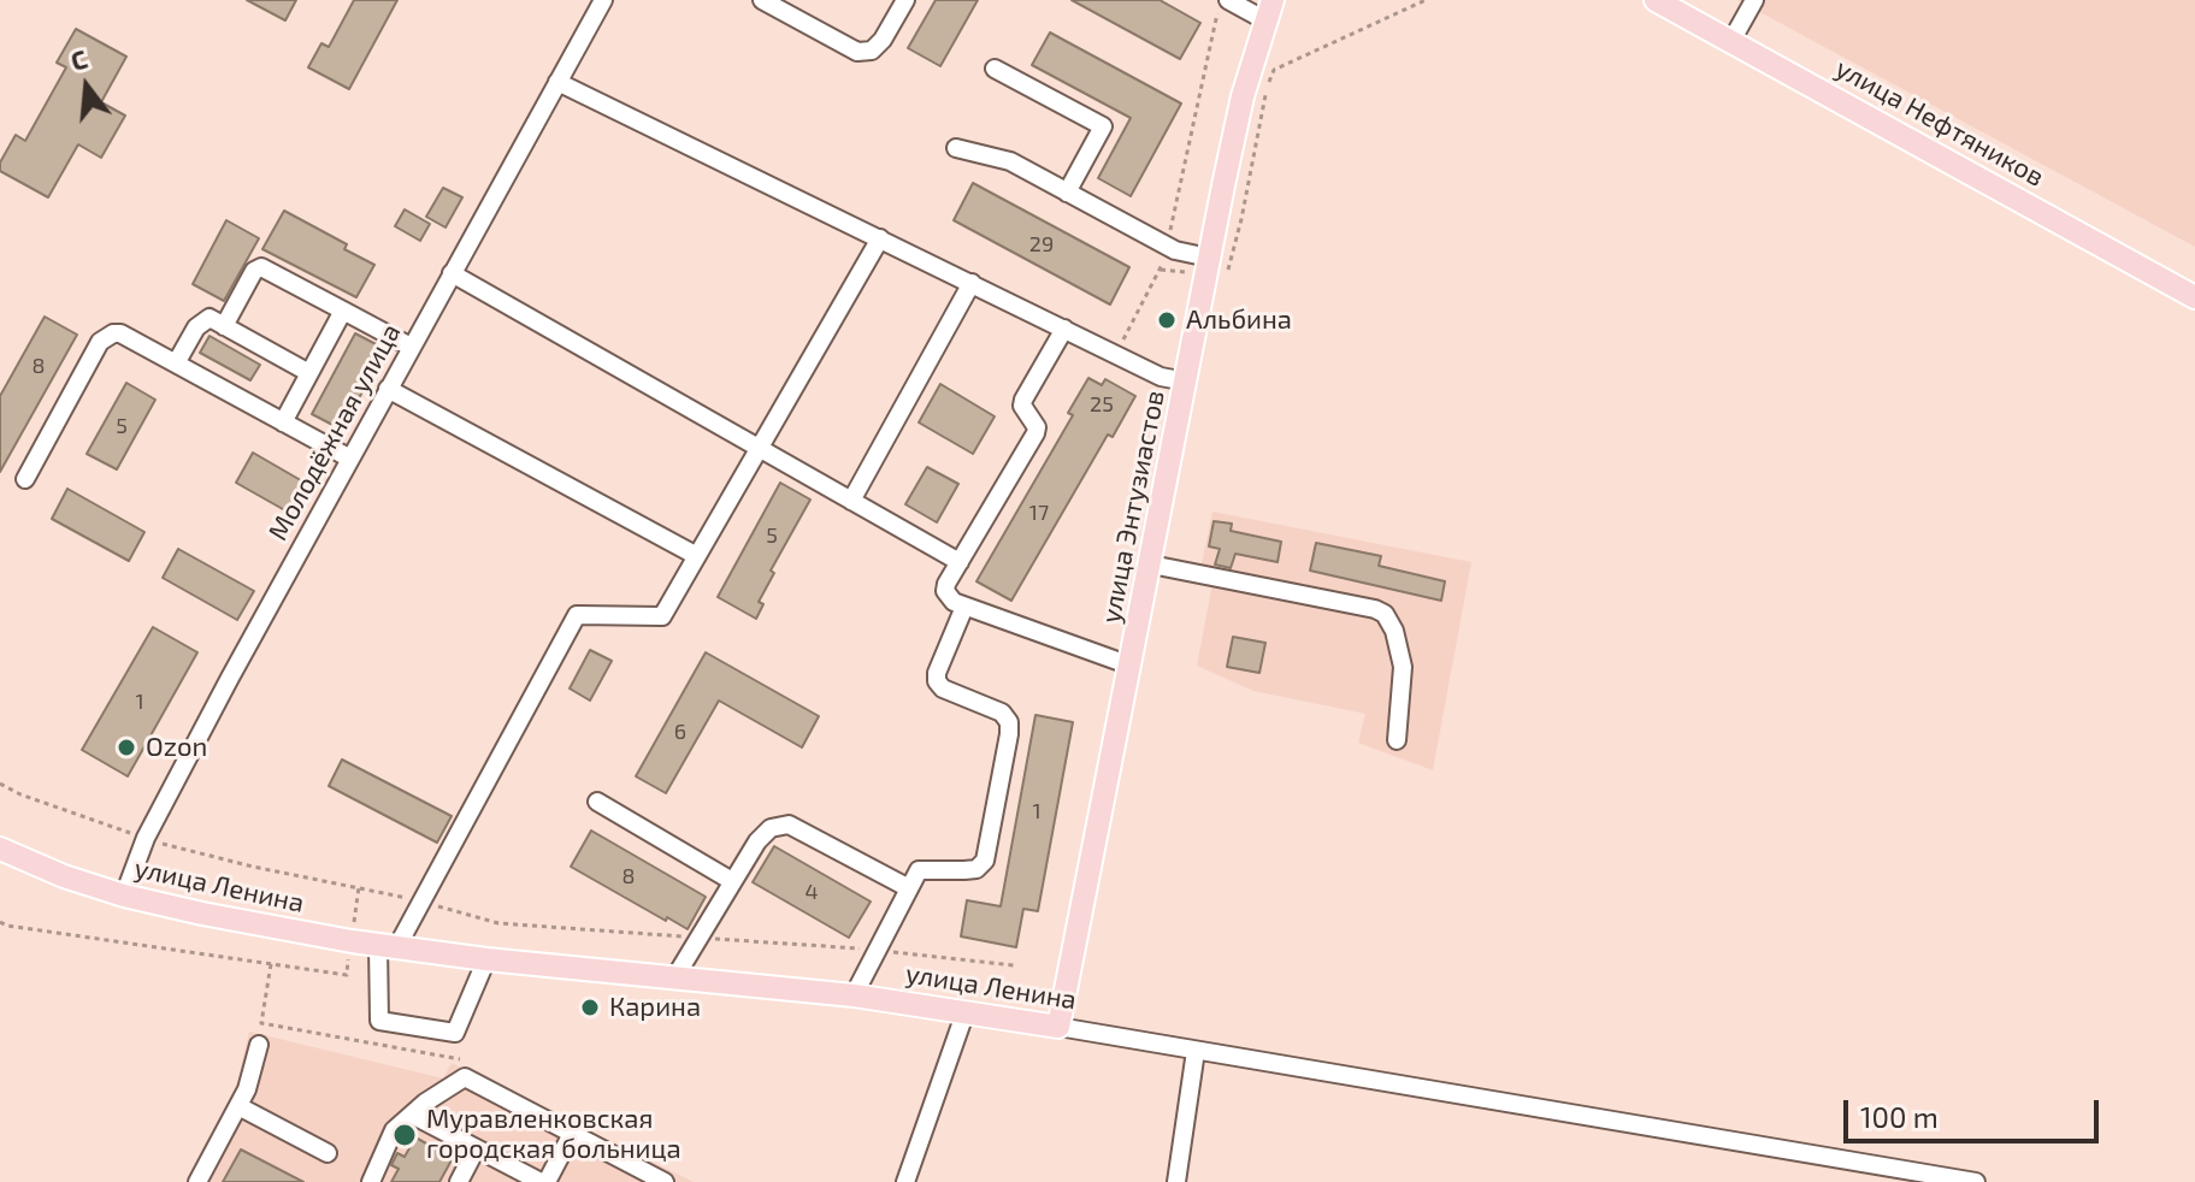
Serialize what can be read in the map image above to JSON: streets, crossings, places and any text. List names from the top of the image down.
{
  "streets": {
    "main road": ["улица Нефтяников", "улица Энтузиастов", "улица Ленина"],
    "street": ["Молодёжная улица"]
  },
  "crossings": [
    ["Молодёжная улица", "улица Ленина"],
    ["улица Энтузиастов", "улица Ленина"]
  ],
  "places": [
    "Альбина",
    "Ozon",
    "Карина",
    "Муравленковская городская больница"
  ],
  "house_numbers": [
    "29",
    "8",
    "25",
    "5",
    "17",
    "5",
    "1",
    "6",
    "1",
    "8",
    "4"
  ],
  "scale_bar": "100 m",
  "north": "top"
}
